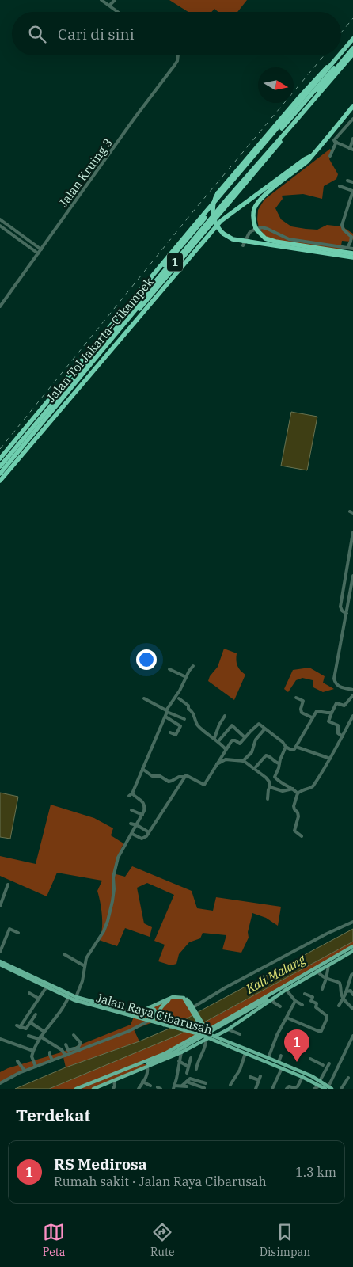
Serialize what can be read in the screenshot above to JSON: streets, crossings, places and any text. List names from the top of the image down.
{
  "streets": {
    "highway": ["1", "Jalan Tol Jakarta–Cikampek"],
    "main road": ["Jalan Raya Cibarusah"],
    "street": ["Jalan Kruing 3"]
  },
  "crossings": [
    ["1", "Jalan Tol Jakarta–Cikampek"]
  ],
  "water": ["Kali Malang"],
  "north": "right",
  "page": {
    "search": "Cari di sini",
    "pins": "1",
    "heading": "Terdekat",
    "list": [
      {
        "mark": "1",
        "name": "RS Medirosa",
        "note": "Rumah sakit · Jalan Raya Cibarusah",
        "value": "1.3 km"
      }
    ],
    "nav": ["Peta", "Rute", "Disimpan"]
  }
}
